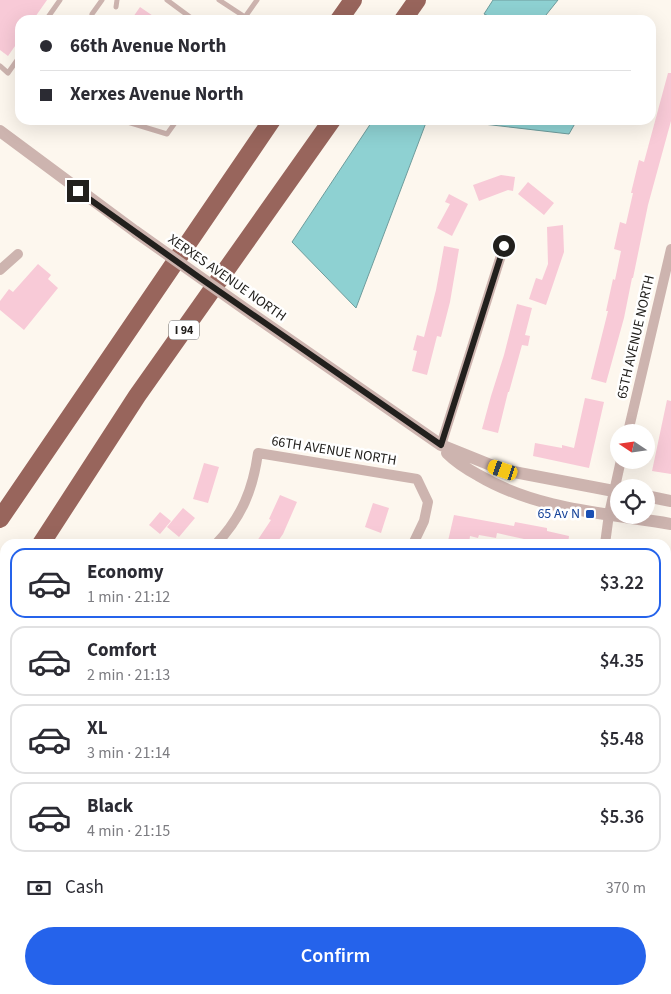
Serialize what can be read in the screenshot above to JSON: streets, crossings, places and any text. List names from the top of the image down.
{
  "streets": {
    "highway": ["I 94"],
    "street": ["XERXES AVENUE NORTH", "65TH AVENUE NORTH", "66TH AVENUE NORTH"]
  },
  "places": {
    "transit": ["65 Av N"]
  },
  "north": "left",
  "page": {
    "banner": ["66th Avenue North", "Xerxes Avenue North"],
    "list": [
      {
        "name": "Economy",
        "note": "1 min · 21:12",
        "value": "$3.22"
      },
      {
        "name": "Comfort",
        "note": "2 min · 21:13",
        "value": "$4.35"
      },
      {
        "name": "XL",
        "note": "3 min · 21:14",
        "value": "$5.48"
      },
      {
        "name": "Black",
        "note": "4 min · 21:15",
        "value": "$5.36"
      }
    ],
    "pay": ["Cash", "370 m"],
    "buttons": "Confirm"
  }
}
